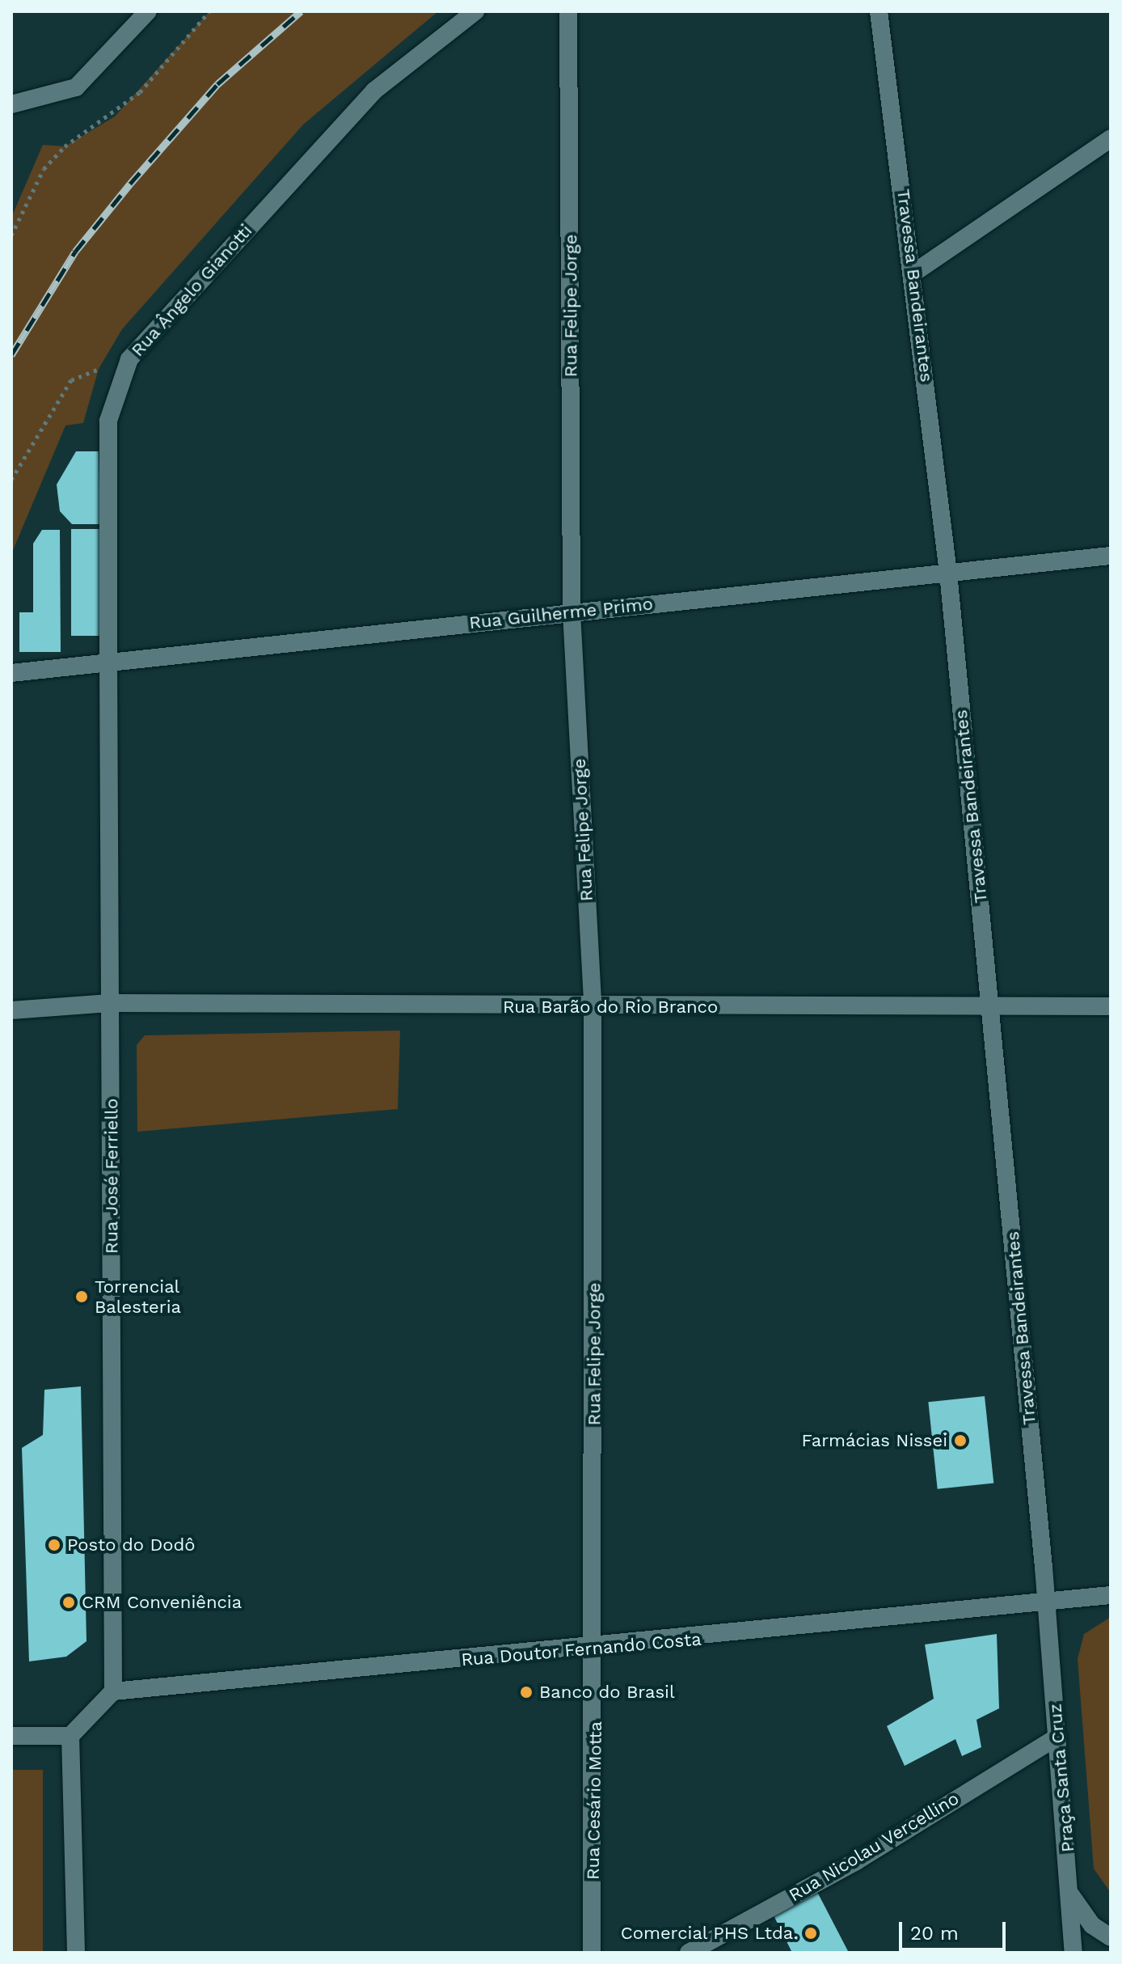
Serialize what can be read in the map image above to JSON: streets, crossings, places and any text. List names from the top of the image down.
{
  "streets": {
    "street": [
      "Travessa Bandeirantes",
      "Rua Ângelo Gianotti",
      "Rua Felipe Jorge",
      "Rua Guilherme Primo",
      "Rua Barão do Rio Branco",
      "Rua José Ferriello",
      "Rua Doutor Fernando Costa",
      "Praça Santa Cruz",
      "Rua Cesário Motta",
      "Rua Nicolau Vercellino"
    ]
  },
  "crossings": [
    ["Travessa Bandeirantes", "Rua Guilherme Primo"],
    ["Travessa Bandeirantes", "Rua Barão do Rio Branco"],
    ["Travessa Bandeirantes", "Rua Doutor Fernando Costa"],
    ["Travessa Bandeirantes", "Praça Santa Cruz"],
    ["Rua Ângelo Gianotti", "Rua Guilherme Primo"],
    ["Rua Ângelo Gianotti", "Rua José Ferriello"],
    ["Rua Felipe Jorge", "Rua Guilherme Primo"],
    ["Rua Felipe Jorge", "Rua Barão do Rio Branco"],
    ["Rua Felipe Jorge", "Rua Doutor Fernando Costa"],
    ["Rua Felipe Jorge", "Rua Cesário Motta"],
    ["Rua Guilherme Primo", "Rua José Ferriello"],
    ["Rua Barão do Rio Branco", "Rua José Ferriello"],
    ["Rua José Ferriello", "Rua Doutor Fernando Costa"],
    ["Rua Doutor Fernando Costa", "Praça Santa Cruz"],
    ["Rua Doutor Fernando Costa", "Rua Cesário Motta"],
    ["Praça Santa Cruz", "Rua Nicolau Vercellino"]
  ],
  "places": [
    "Torrencial Balesteria",
    "Farmácias Nissei",
    "Posto do Dodô",
    "CRM Conveniência",
    "Banco do Brasil",
    "Comercial PHS Ltda."
  ],
  "scale_bar": "20 m"
}
